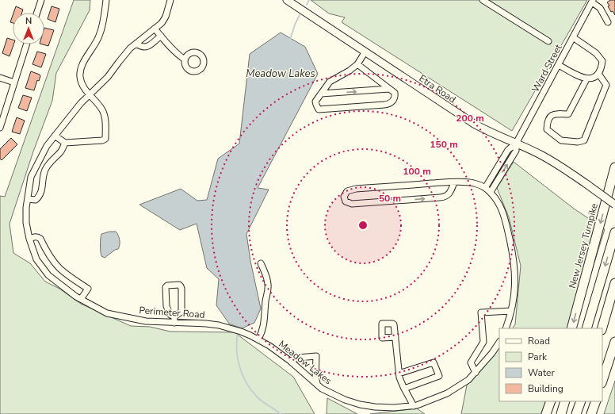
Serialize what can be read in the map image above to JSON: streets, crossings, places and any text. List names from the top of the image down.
{
  "streets": {
    "highway": ["New Jersey Turnpike"],
    "main road": ["Etra Road"],
    "street": ["Ward Street", "Perimeter Road", "Meadow Lakes"]
  },
  "crossings": [
    ["Ward Street", "Etra Road"],
    ["Perimeter Road", "Meadow Lakes"]
  ],
  "water": ["Meadow Lakes"],
  "legend": [
    "Road",
    "Park",
    "Water",
    "Building"
  ],
  "north": "top",
  "rings": [
    "200 m",
    "150 m",
    "100 m",
    "50 m"
  ]
}
